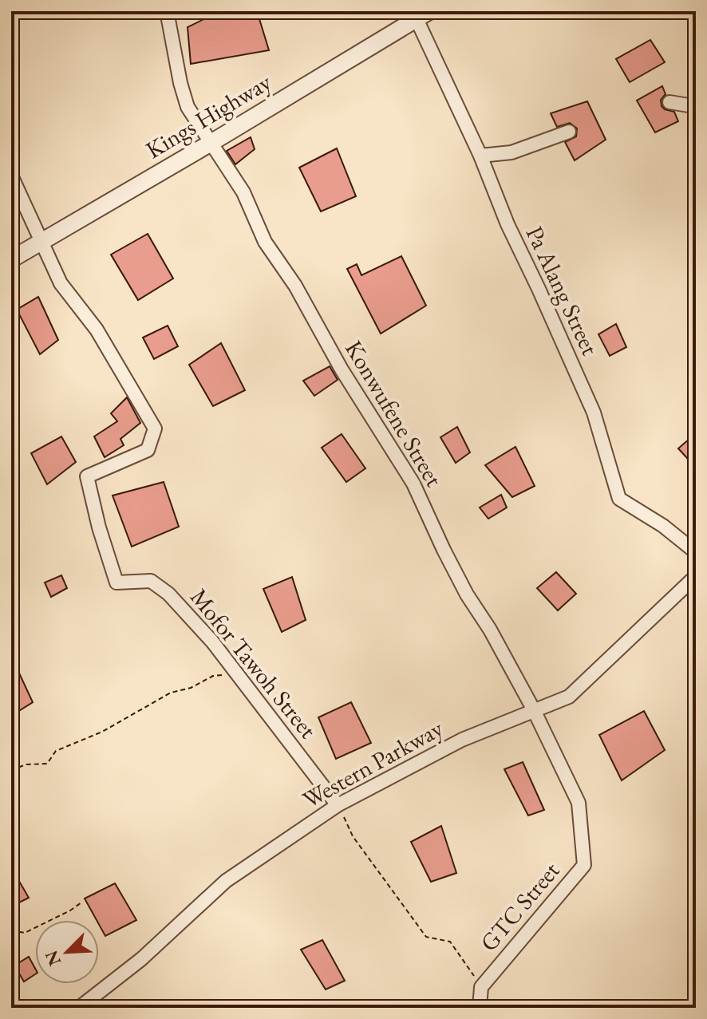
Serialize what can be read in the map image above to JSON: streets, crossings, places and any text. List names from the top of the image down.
{
  "streets": {
    "street": [
      "Kings Highway",
      "Pa Alang Street",
      "Konwufene Street",
      "Mofor Tawoh Street",
      "Western Parkway",
      "GTC Street"
    ]
  },
  "crossings": [
    ["Kings Highway", "Pa Alang Street"],
    ["Kings Highway", "Konwufene Street"],
    ["Kings Highway", "Mofor Tawoh Street"],
    ["Konwufene Street", "Western Parkway"],
    ["Konwufene Street", "GTC Street"],
    ["Mofor Tawoh Street", "Western Parkway"],
    ["Mofor Tawoh Street", "GTC Street"],
    ["Western Parkway", "GTC Street"]
  ],
  "north": "bottom left"
}
